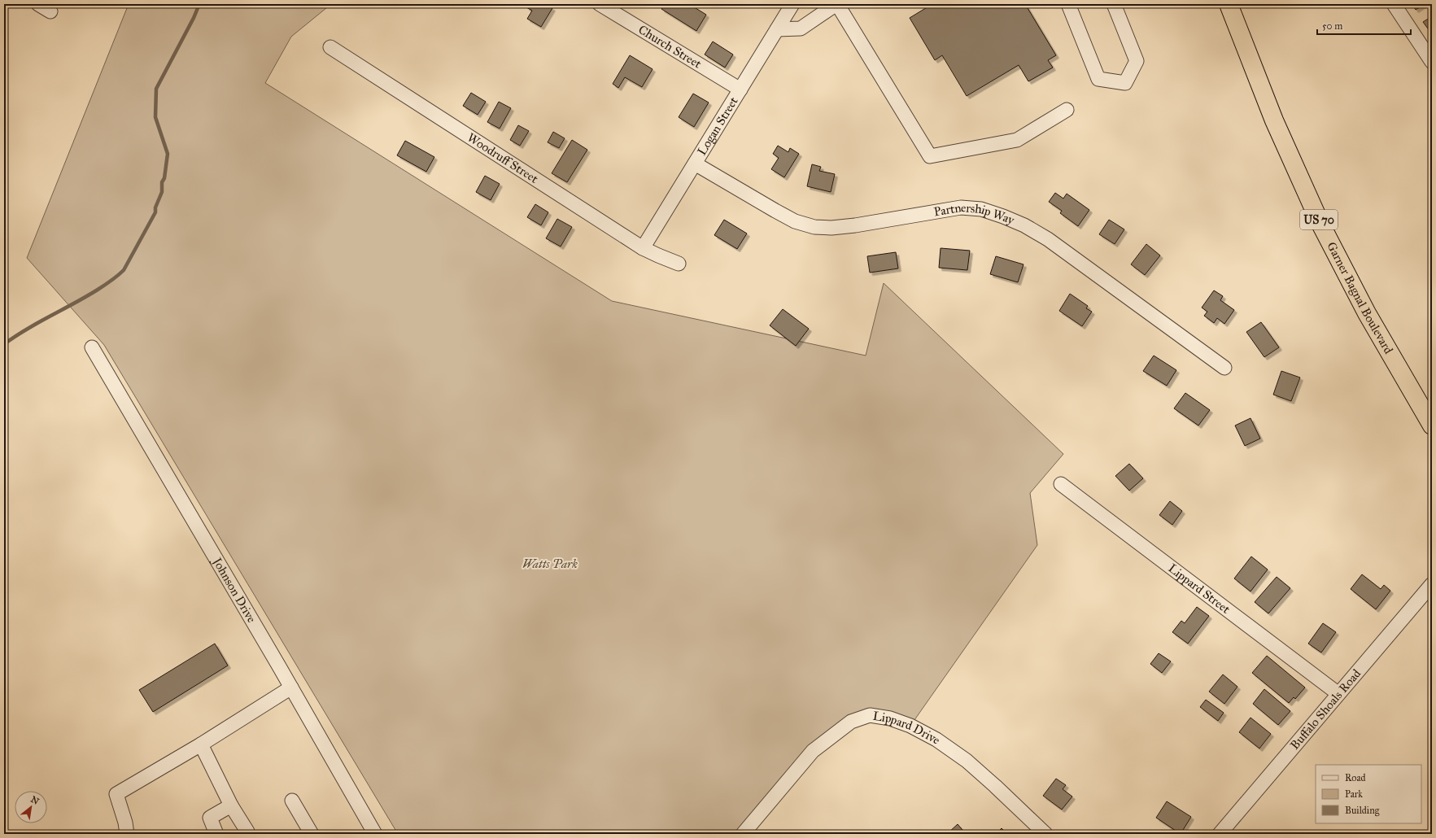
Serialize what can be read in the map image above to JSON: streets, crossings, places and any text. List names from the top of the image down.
{
  "streets": {
    "highway": ["US 70", "Garner Bagnal Boulevard"],
    "street": [
      "Church Street",
      "Logan Street",
      "Woodruff Street",
      "Partnership Way",
      "Lippard Street",
      "Johnson Drive",
      "Buffalo Shoals Road",
      "Lippard Drive"
    ]
  },
  "crossings": [
    ["Church Street", "Logan Street"],
    ["Logan Street", "Woodruff Street"],
    ["Logan Street", "Partnership Way"],
    ["Lippard Street", "Buffalo Shoals Road"]
  ],
  "parks": ["Watts Park"],
  "legend": ["Road", "Park", "Building"],
  "scale_bar": "50 m",
  "north": "top right"
}
